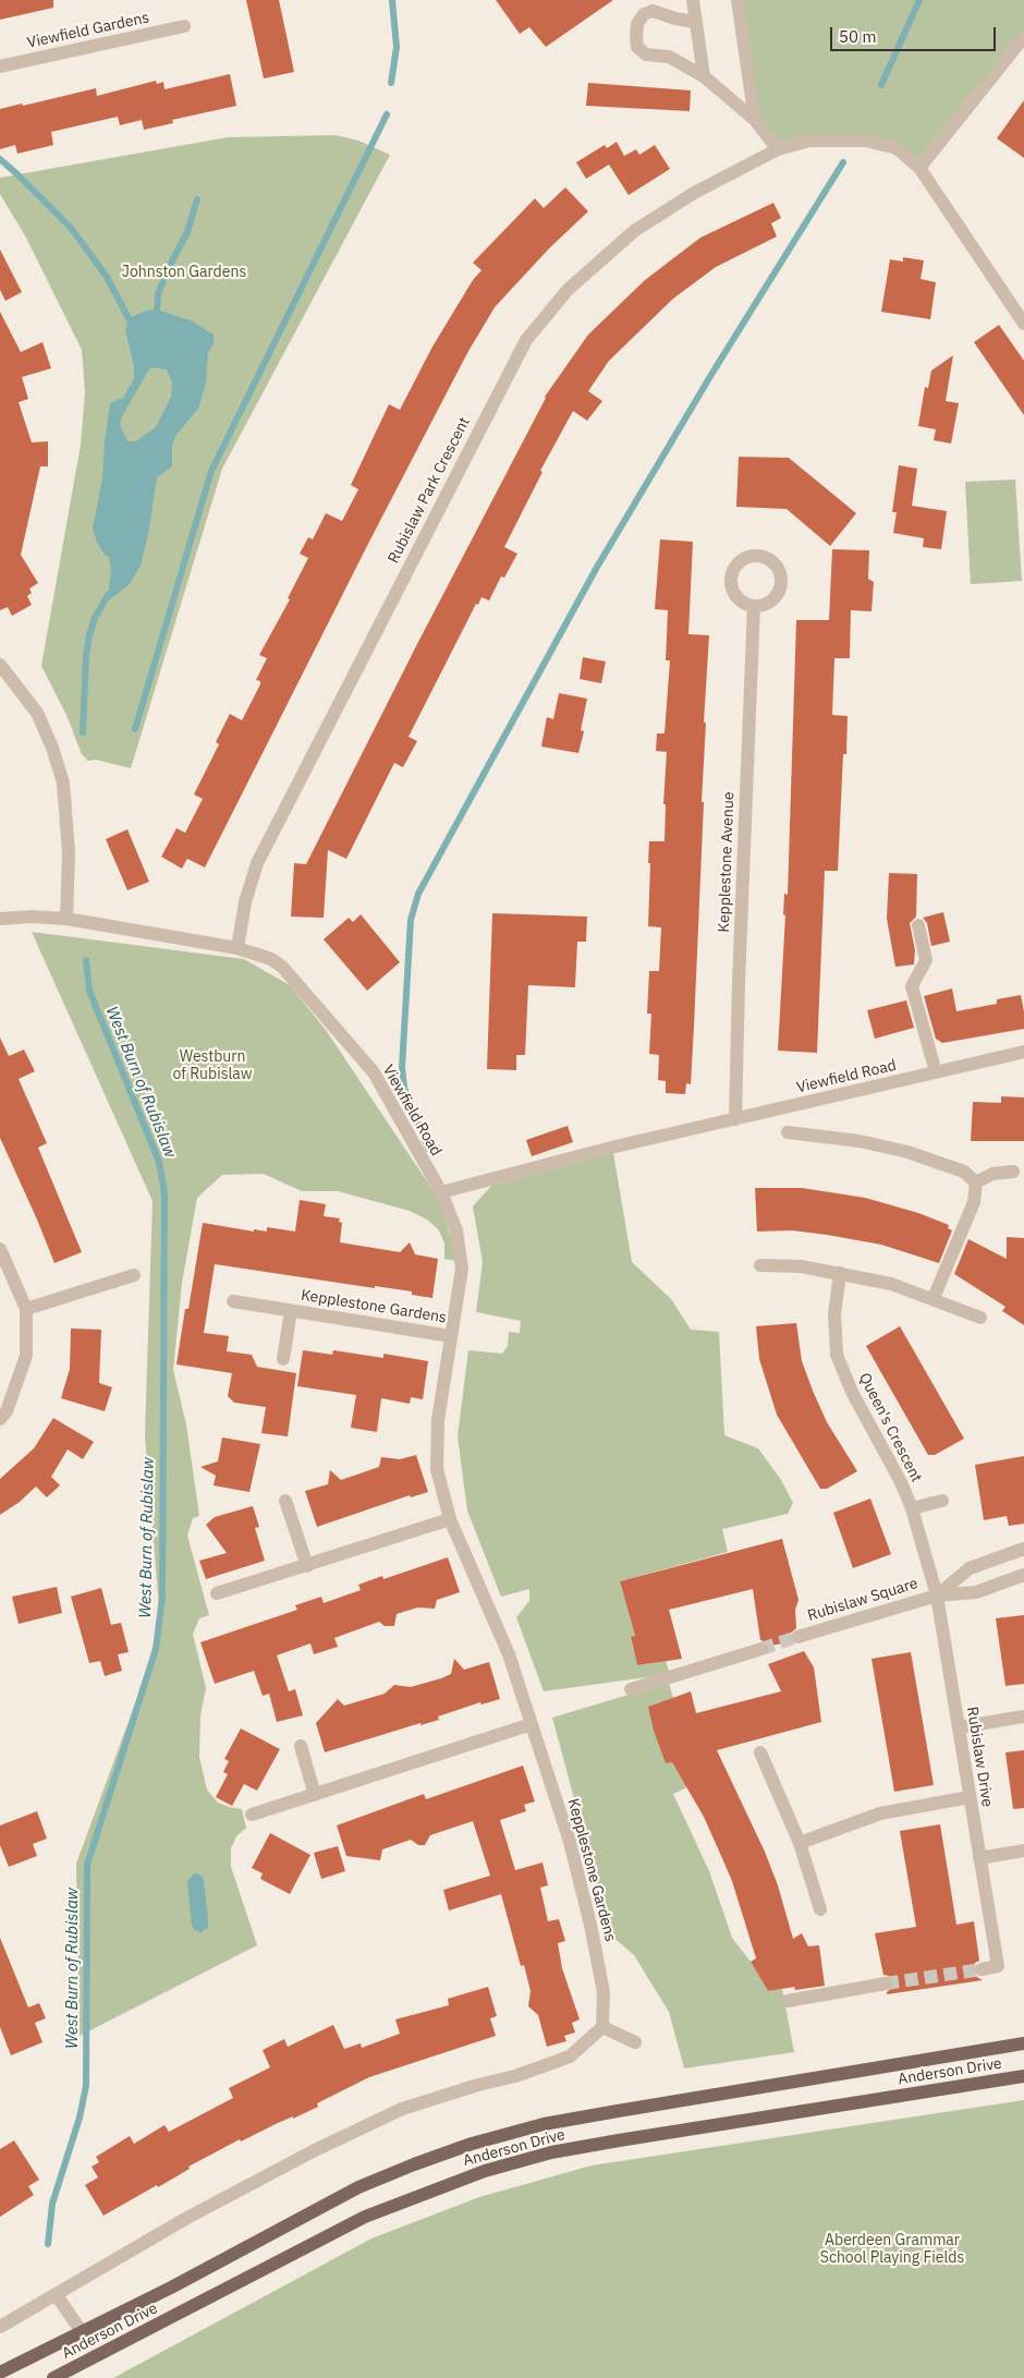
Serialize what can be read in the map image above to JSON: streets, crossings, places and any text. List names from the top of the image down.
{
  "streets": {
    "main road": ["Anderson Drive"],
    "street": [
      "Viewfield Gardens",
      "Rubislaw Park Crescent",
      "Kepplestone Avenue",
      "Viewfield Road",
      "Kepplestone Gardens",
      "Queen's Crescent",
      "Rubislaw Square",
      "Rubislaw Drive"
    ]
  },
  "crossings": [
    ["Rubislaw Park Crescent", "Viewfield Road"],
    ["Kepplestone Avenue", "Viewfield Road"],
    ["Viewfield Road", "Kepplestone Gardens"],
    ["Queen's Crescent", "Rubislaw Square"],
    ["Queen's Crescent", "Rubislaw Drive"],
    ["Rubislaw Square", "Rubislaw Drive"]
  ],
  "water": ["West Burn of Rubislaw"],
  "parks": ["Johnston Gardens", "Westburn of Rubislaw", "Aberdeen Grammar School Playing Fields"],
  "scale_bar": "50 m"
}
